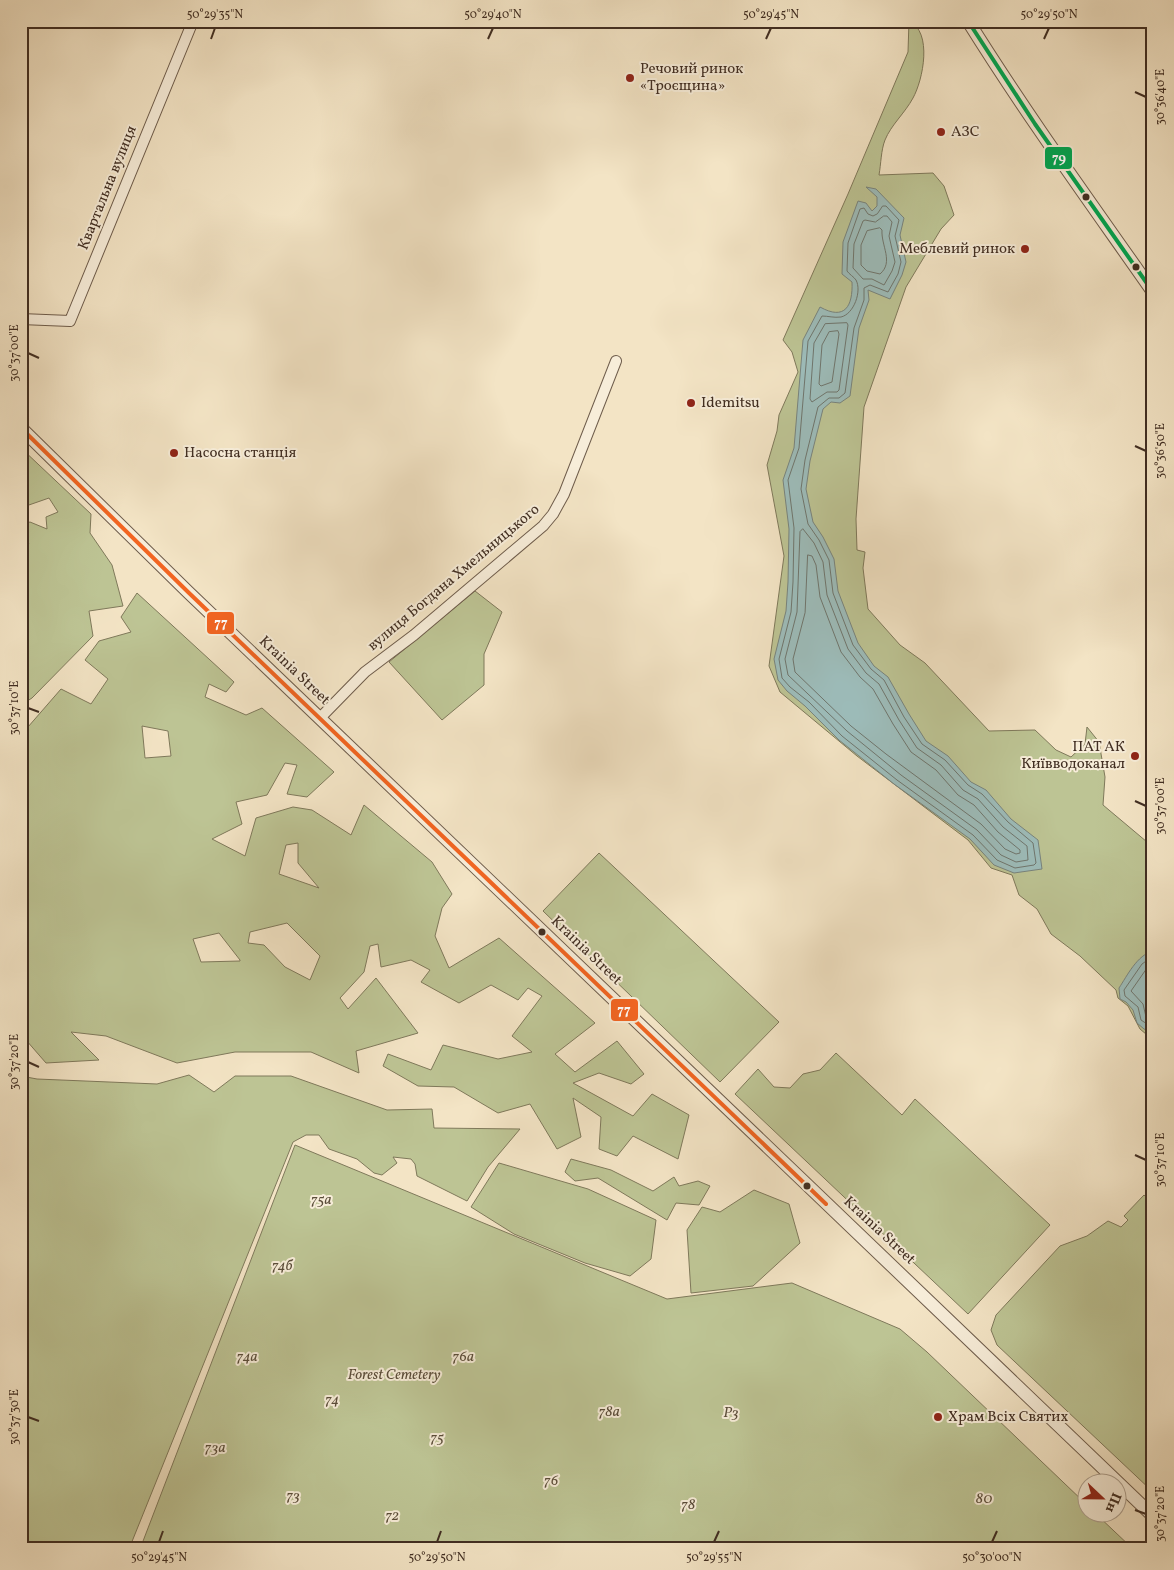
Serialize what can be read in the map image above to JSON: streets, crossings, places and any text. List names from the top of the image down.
{
  "streets": {
    "street": ["Квартальна вулиця", "вулиця Богдана Хмельницького", "Krainia Street"]
  },
  "crossings": [
    ["вулиця Богдана Хмельницького", "Krainia Street"]
  ],
  "parks": [
    "75а",
    "74б",
    "74а",
    "76а",
    "Forest Cemetery",
    "74",
    "78а",
    "Р3",
    "75",
    "73а",
    "76",
    "73",
    "80",
    "78",
    "72"
  ],
  "places": [
    "Речовий ринок «Троєщина»",
    "АЗС",
    "Меблевий ринок",
    "Idemitsu",
    "Насосна станція",
    "ПАТ АК Київводоканал",
    "Храм Всіх Святих"
  ],
  "lines": ["transit line 79", "transit line 77"],
  "north": "right",
  "coordinates": [
    "50°29'35\"N",
    "50°29'40\"N",
    "50°29'45\"N",
    "50°29'50\"N",
    "30°36'40\"E",
    "30°37'00\"E",
    "30°36'50\"E",
    "30°37'10\"E",
    "30°37'20\"E",
    "30°37'30\"E",
    "50°29'55\"N",
    "50°30'00\"N"
  ]
}
